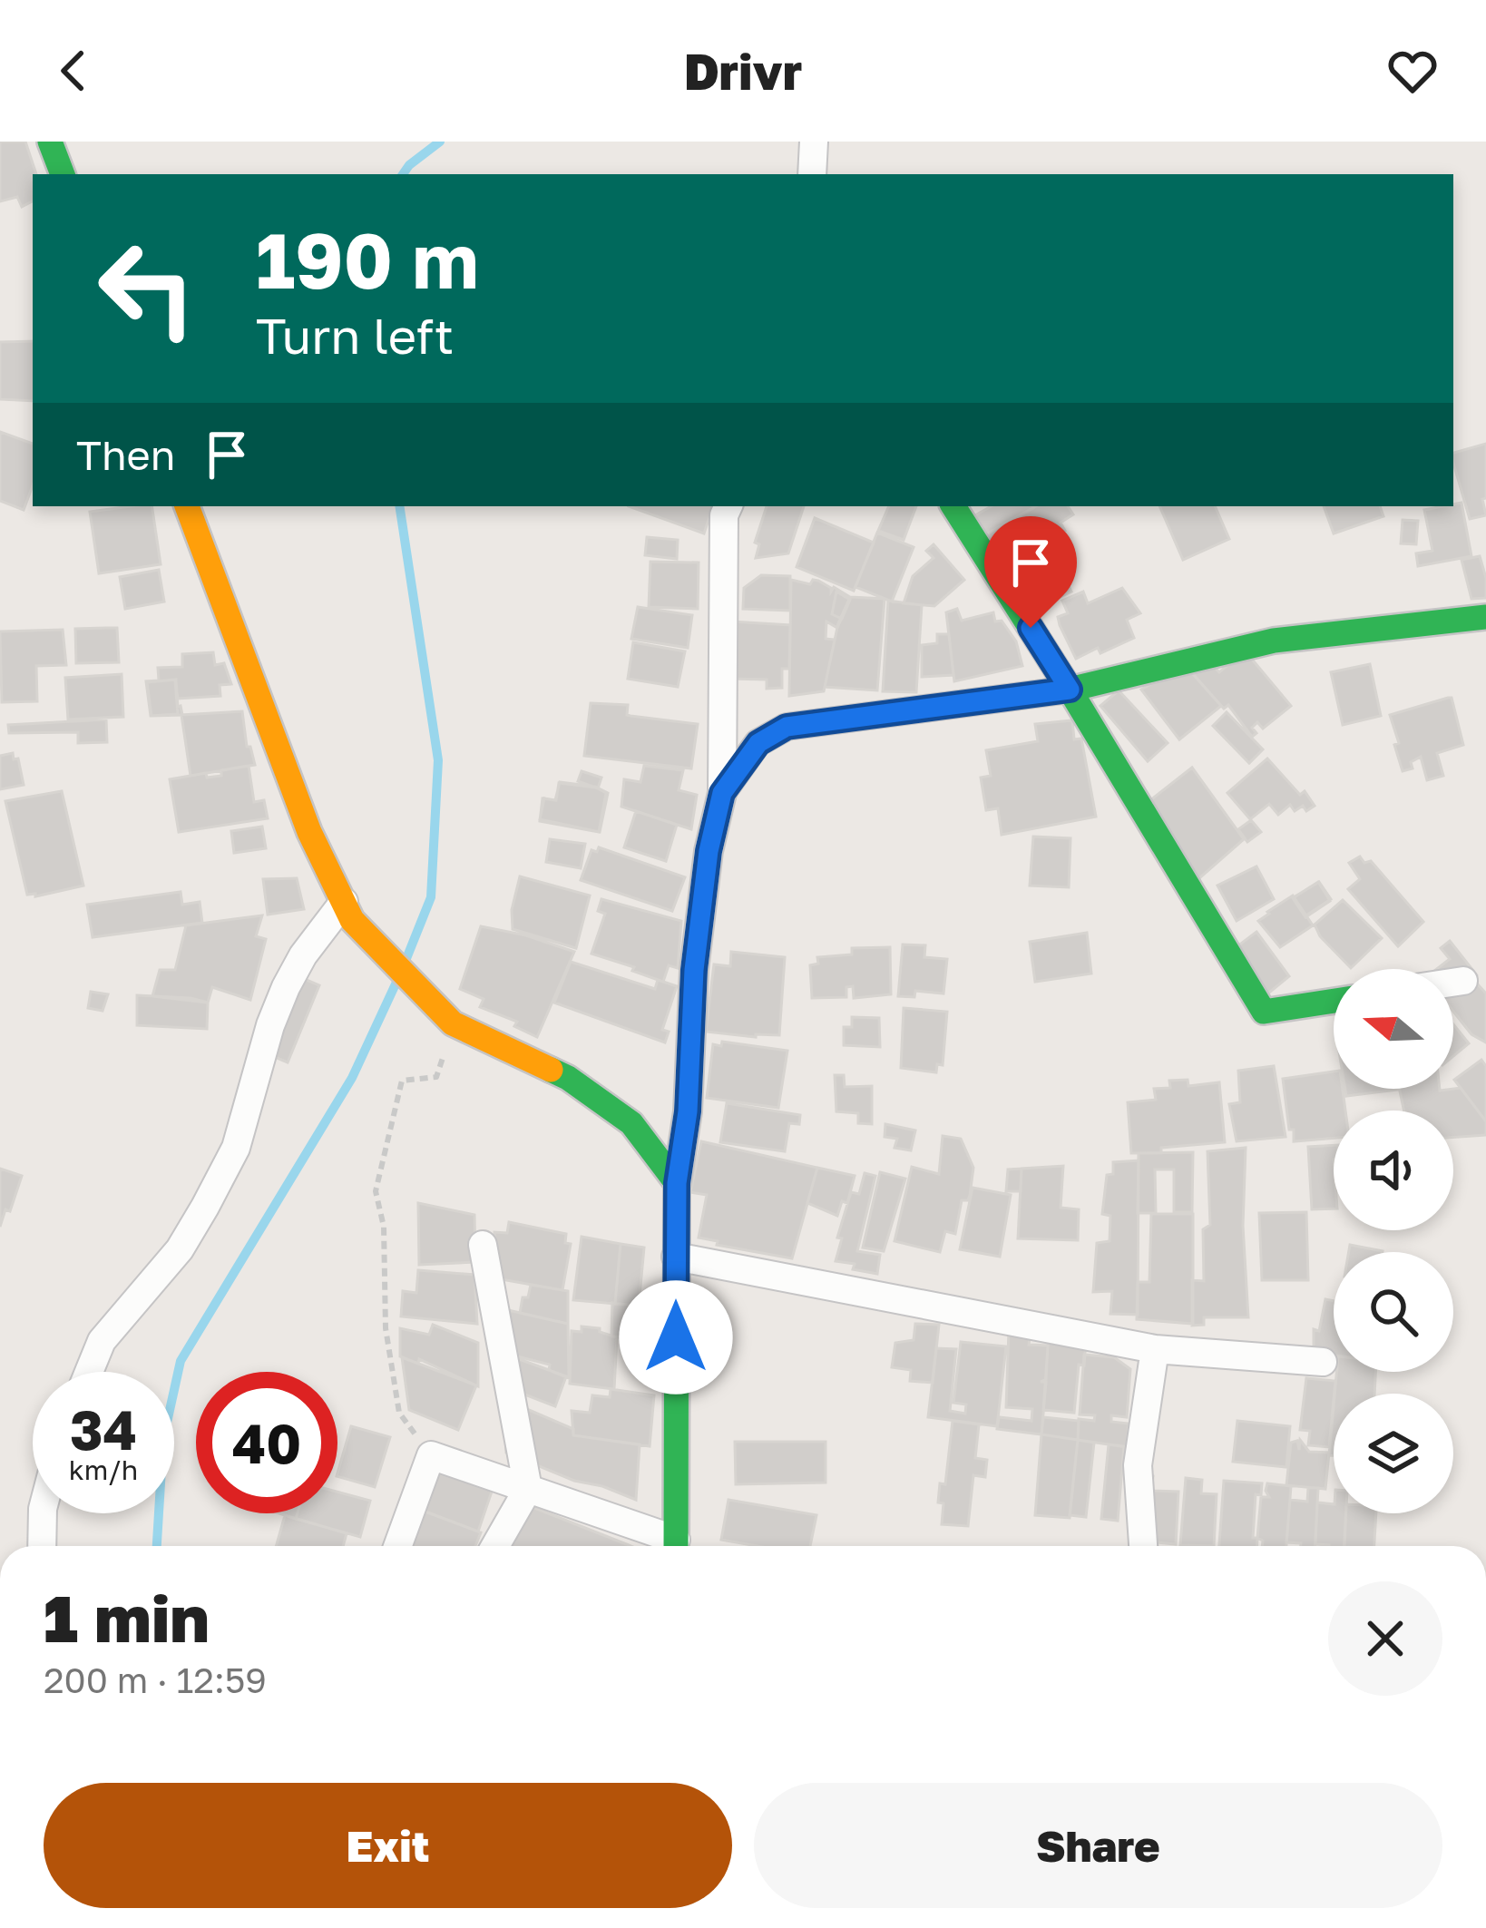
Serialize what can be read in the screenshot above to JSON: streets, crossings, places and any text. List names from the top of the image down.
{
  "north": "left",
  "page": {
    "header": "Drivr",
    "turn": ["190 m", "Turn left"],
    "then": "Then",
    "speed": "34 km/h",
    "limit": "40",
    "heading": ["1 min", "200 m · 12:59"],
    "buttons": ["Exit", "Share"]
  }
}
